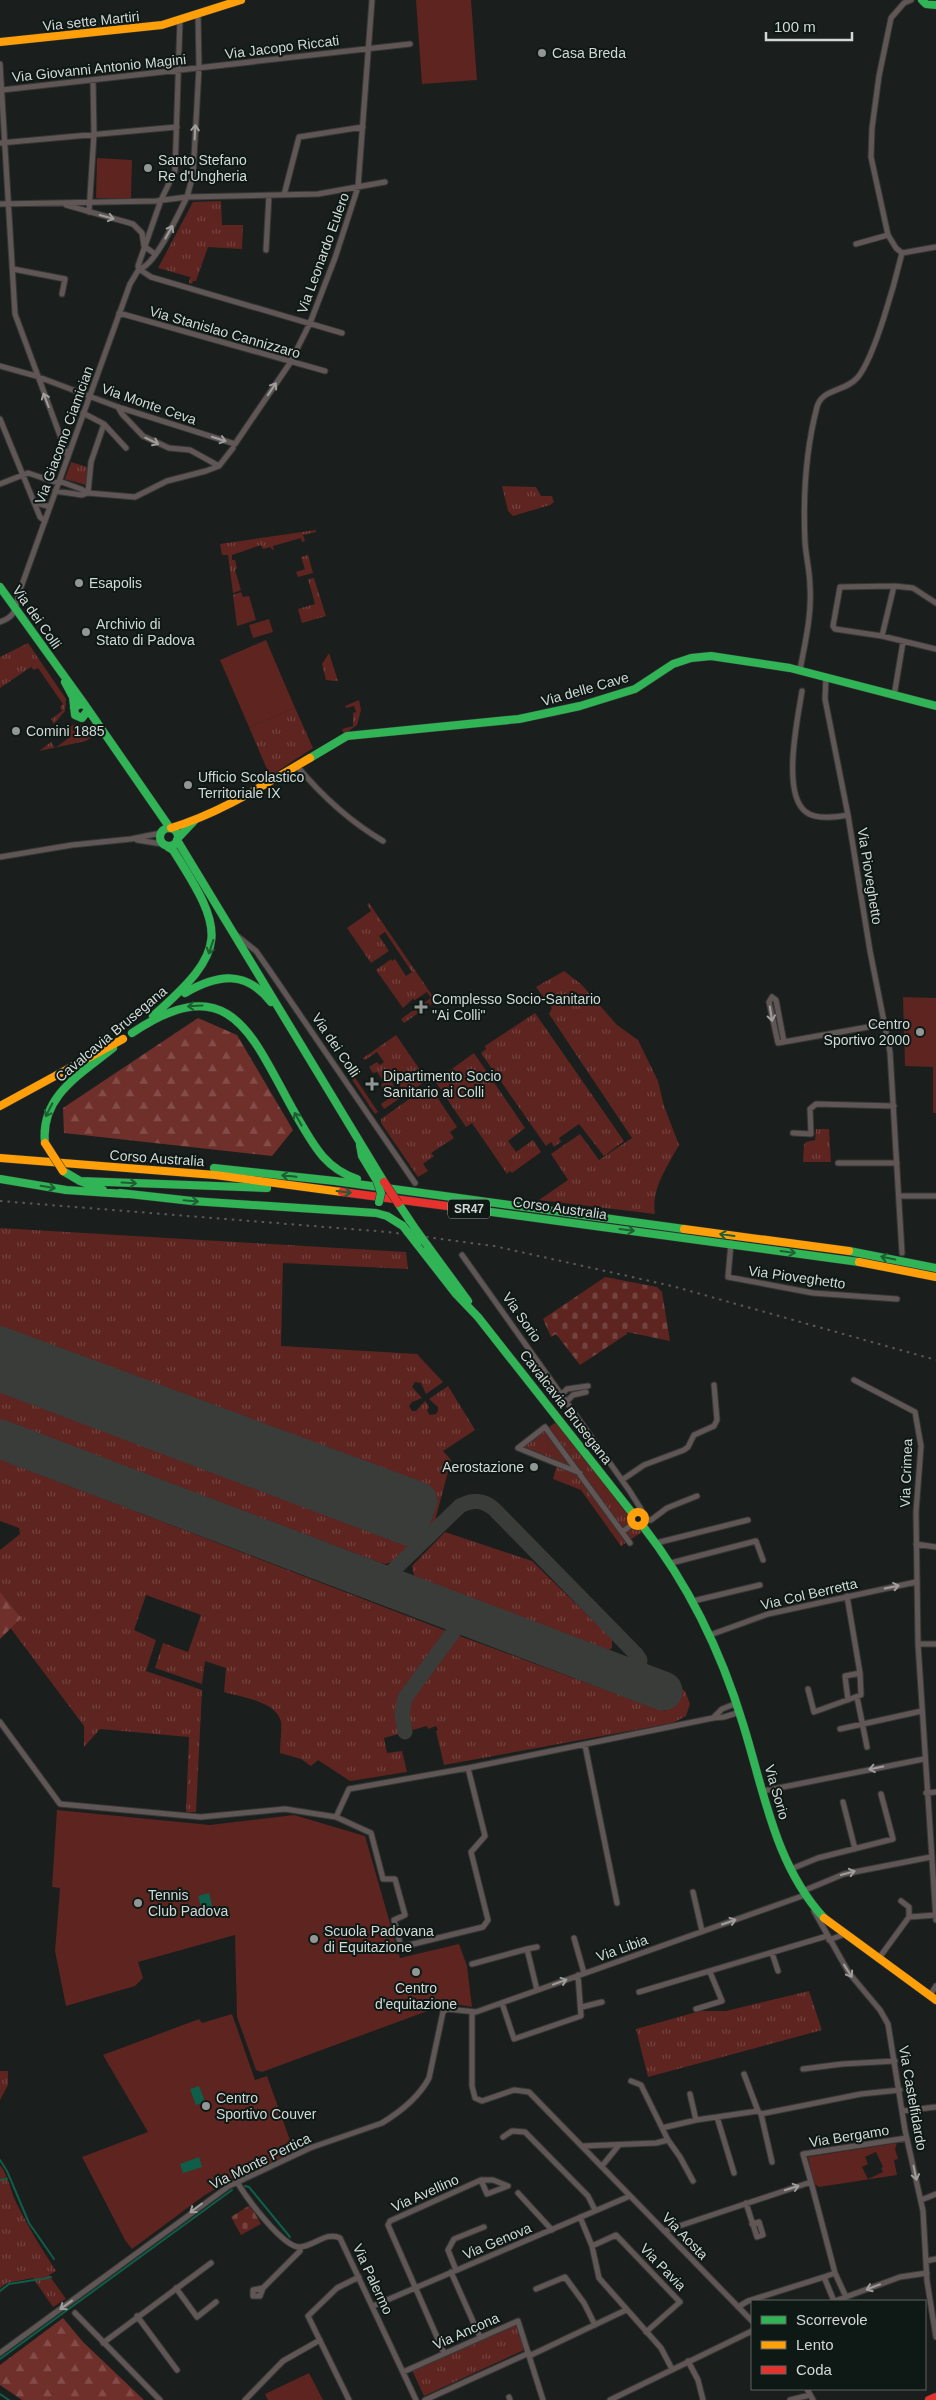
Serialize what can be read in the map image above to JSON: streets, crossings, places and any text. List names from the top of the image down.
{
  "streets": {
    "main road": [
      "Via sette Martiri",
      "Via dei Colli",
      "Via delle Cave",
      "Cavalcavia Brusegana",
      "Corso Australia",
      "SR47",
      "Via Sorio"
    ],
    "street": [
      "Via Jacopo Riccati",
      "Via Giovanni Antonio Magini",
      "Via Leonardo Eulero",
      "Via Stanislao Cannizzaro",
      "Via Monte Ceva",
      "Via Giacomo Ciamician",
      "Via Pioveghetto",
      "Via Crimea",
      "Via Col Berretta",
      "Via Libia",
      "Via Castelfidardo",
      "Via Bergamo",
      "Via Monte Pertica",
      "Via Avellino",
      "Via Aosta",
      "Via Genova",
      "Via Pavia",
      "Via Palermo",
      "Via Ancona"
    ]
  },
  "crossings": [
    ["Via Jacopo Riccati", "Via Giovanni Antonio Magini"],
    ["Via Jacopo Riccati", "Via Leonardo Eulero"],
    ["Via Leonardo Eulero", "Via Stanislao Cannizzaro"],
    ["Via Leonardo Eulero", "Via Monte Ceva"],
    ["Via Leonardo Eulero", "Via Giacomo Ciamician"],
    ["Via Stanislao Cannizzaro", "Via Giacomo Ciamician"],
    ["Via Monte Ceva", "Via Giacomo Ciamician"],
    ["Via Giacomo Ciamician", "Via dei Colli"],
    ["Via dei Colli", "Via delle Cave"],
    ["Via dei Colli", "Cavalcavia Brusegana"],
    ["Via delle Cave", "Cavalcavia Brusegana"],
    ["Via Pioveghetto", "Corso Australia"],
    ["Via Sorio", "Via Col Berretta"],
    ["Via Sorio", "Via Libia"],
    ["Via Sorio", "Via Castelfidardo"],
    ["Via Crimea", "Via Col Berretta"],
    ["Via Crimea", "Via Libia"],
    ["Via Libia", "Via Monte Pertica"],
    ["Via Libia", "Via Aosta"],
    ["Via Castelfidardo", "Via Bergamo"],
    ["Via Avellino", "Via Genova"],
    ["Via Aosta", "Via Genova"],
    ["Via Genova", "Via Palermo"],
    ["Via Palermo", "Via Ancona"]
  ],
  "one_way": ["Via Castelfidardo", "Via Monte Pertica"],
  "places": {
    "other": [
      "Casa Breda",
      "Santo Stefano Re d'Ungheria",
      "Esapolis",
      "Archivio di Stato di Padova",
      "Comini 1885",
      "Ufficio Scolastico Territoriale IX",
      "Centro Sportivo 2000",
      "Aerostazione",
      "Tennis Club Padova",
      "Scuola Padovana di Equitazione",
      "Centro d'equitazione",
      "Centro Sportivo Couver"
    ],
    "health": ["Complesso Socio-Sanitario \"Ai Colli\"", "Dipartimento Socio Sanitario ai Colli"]
  },
  "legend": ["Scorrevole", "Lento", "Coda"],
  "scale_bar": "100 m"
}
